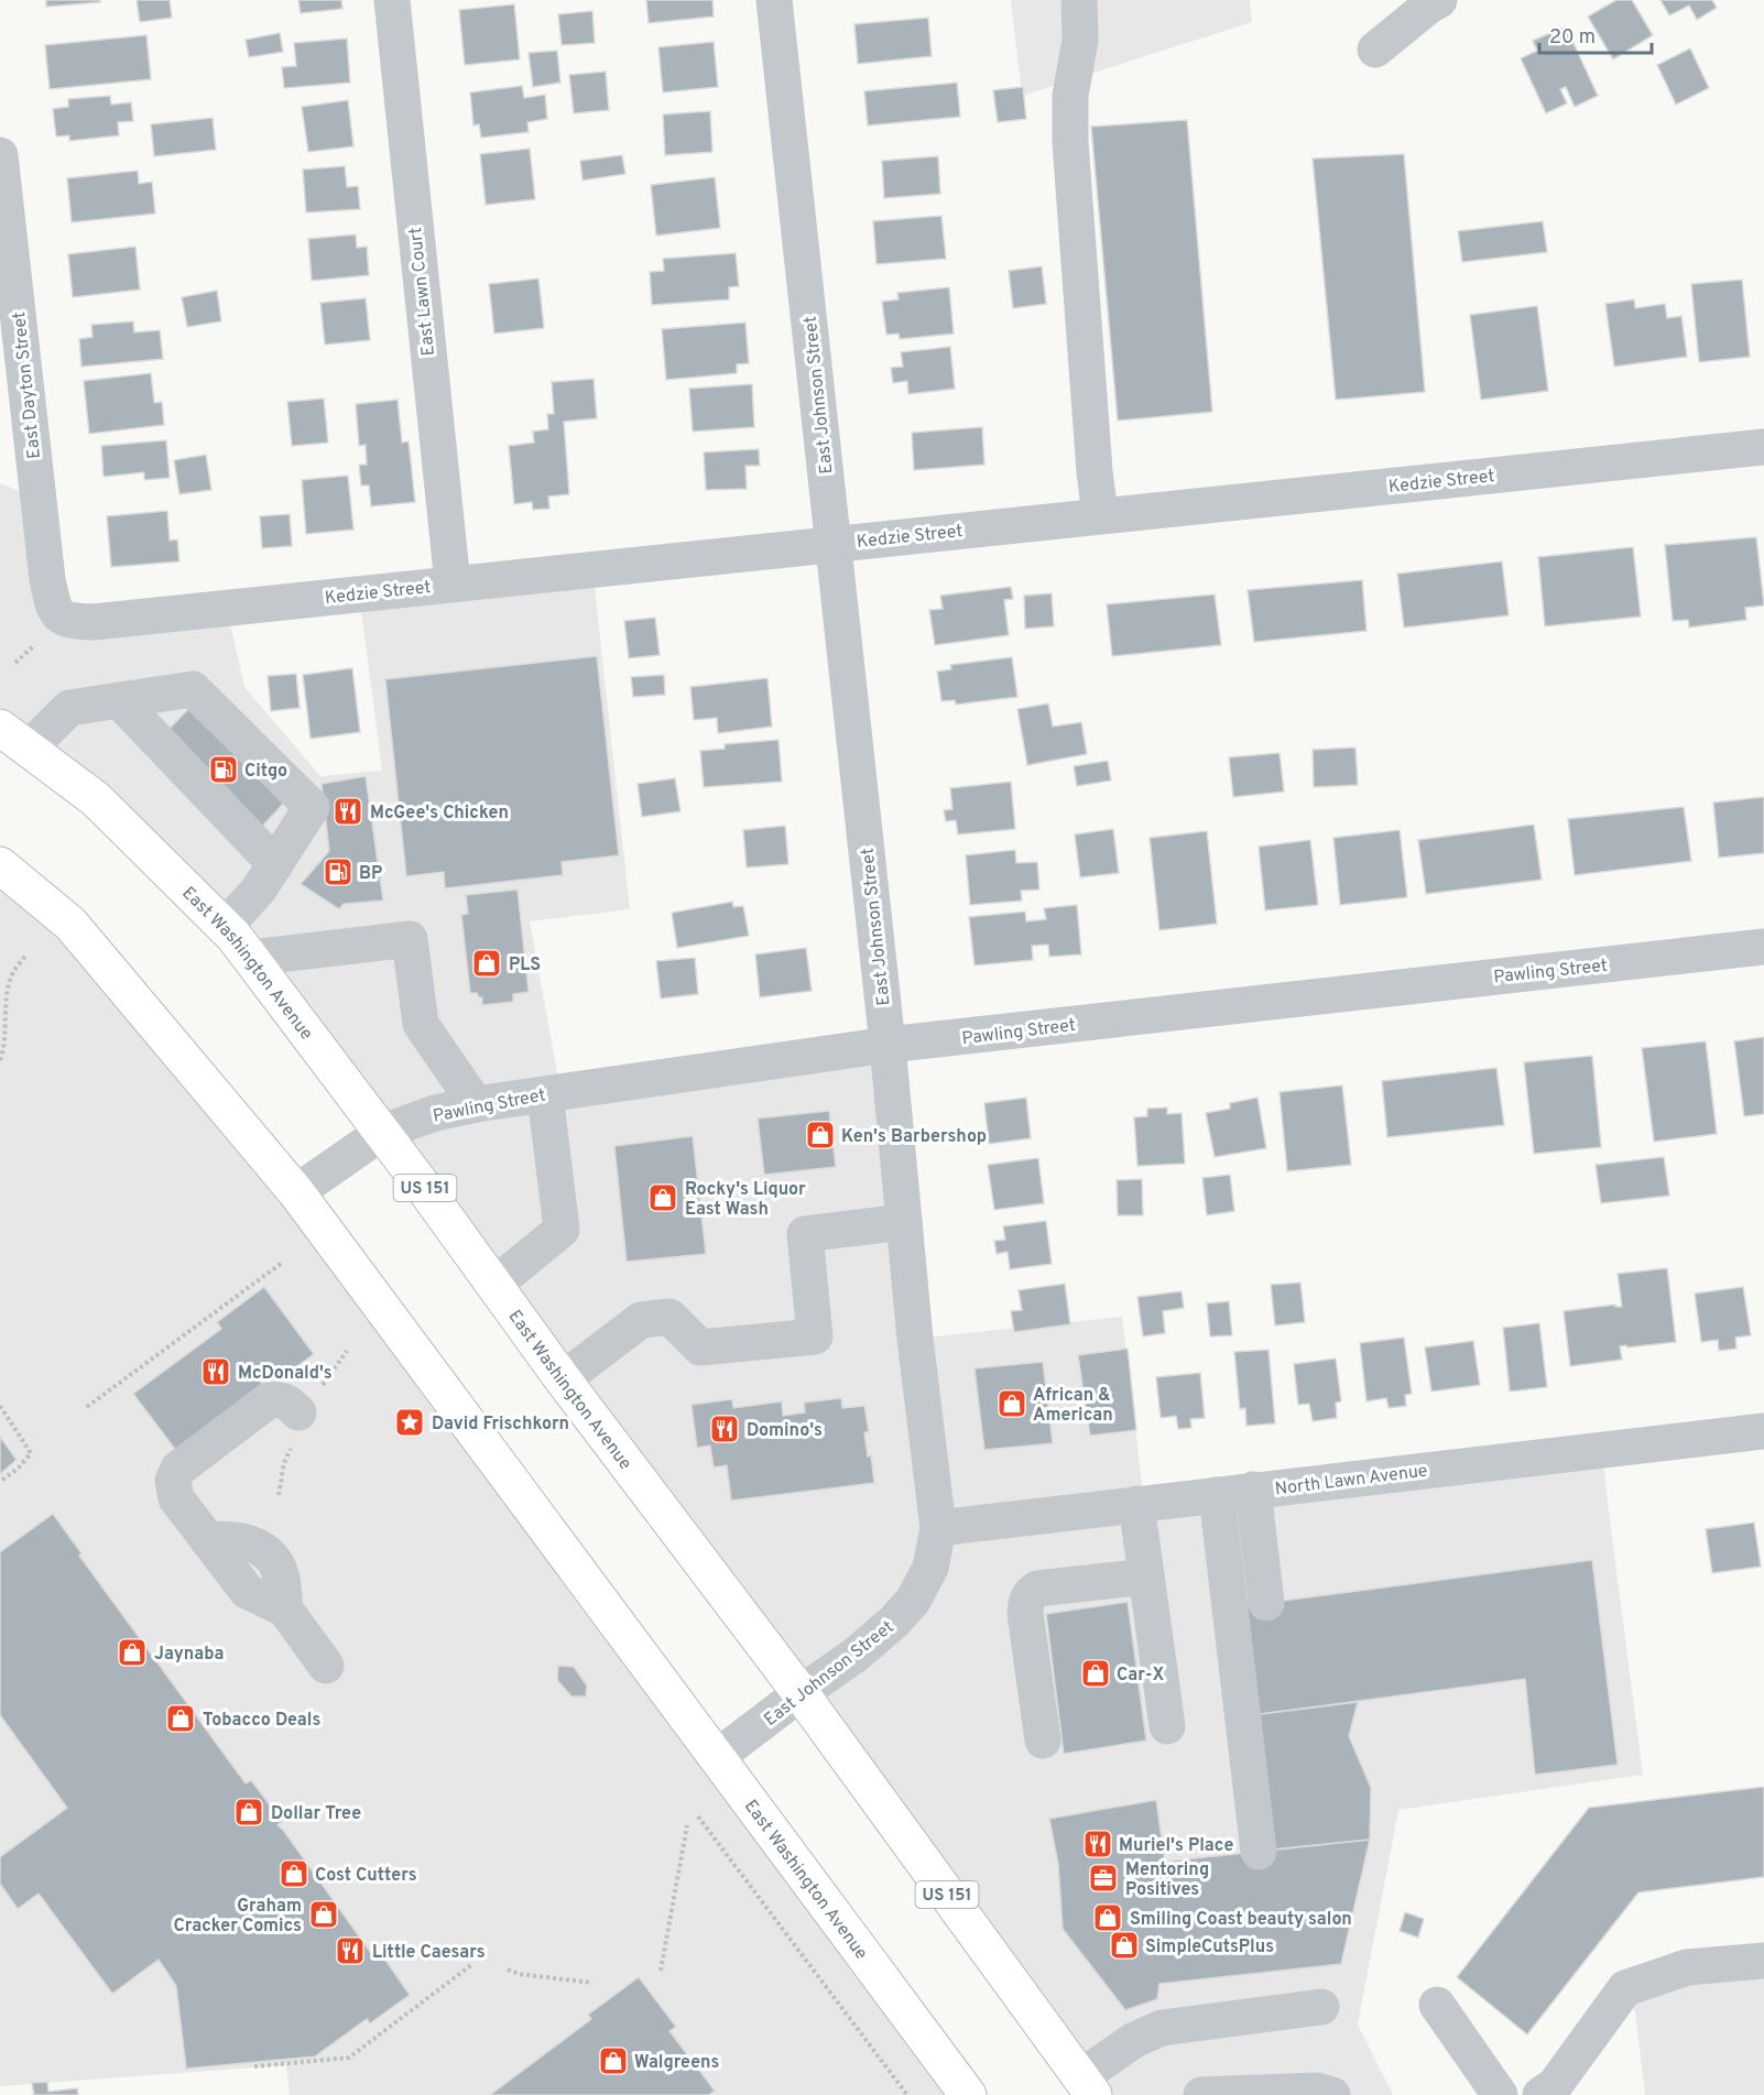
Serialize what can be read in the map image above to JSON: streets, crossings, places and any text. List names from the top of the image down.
{
  "streets": {
    "main road": ["East Washington Avenue", "US 151"],
    "street": [
      "East Lawn Court",
      "East Dayton Street",
      "East Johnson Street",
      "Kedzie Street",
      "Pawling Street",
      "North Lawn Avenue"
    ]
  },
  "crossings": [
    ["East Lawn Court", "Kedzie Street"],
    ["East Dayton Street", "Kedzie Street"],
    ["East Johnson Street", "Kedzie Street"],
    ["East Johnson Street", "East Washington Avenue"],
    ["East Johnson Street", "Pawling Street"],
    ["East Johnson Street", "North Lawn Avenue"],
    ["East Washington Avenue", "Pawling Street"]
  ],
  "places": {
    "fuel station": ["Citgo", "BP"],
    "restaurant": [
      "McGee's Chicken",
      "McDonald's",
      "Domino's",
      "Muriel's Place",
      "Little Caesars"
    ],
    "shop": [
      "PLS",
      "Ken's Barbershop",
      "Rocky's Liquor East Wash",
      "African & American",
      "Jaynaba",
      "Car-X",
      "Tobacco Deals",
      "Dollar Tree",
      "Cost Cutters",
      "Graham Cracker Comics",
      "Smiling Coast beauty salon",
      "SimpleCutsPlus",
      "Walgreens"
    ],
    "place": ["David Frischkorn"],
    "office": ["Mentoring Positives"]
  },
  "scale_bar": "20 m"
}
